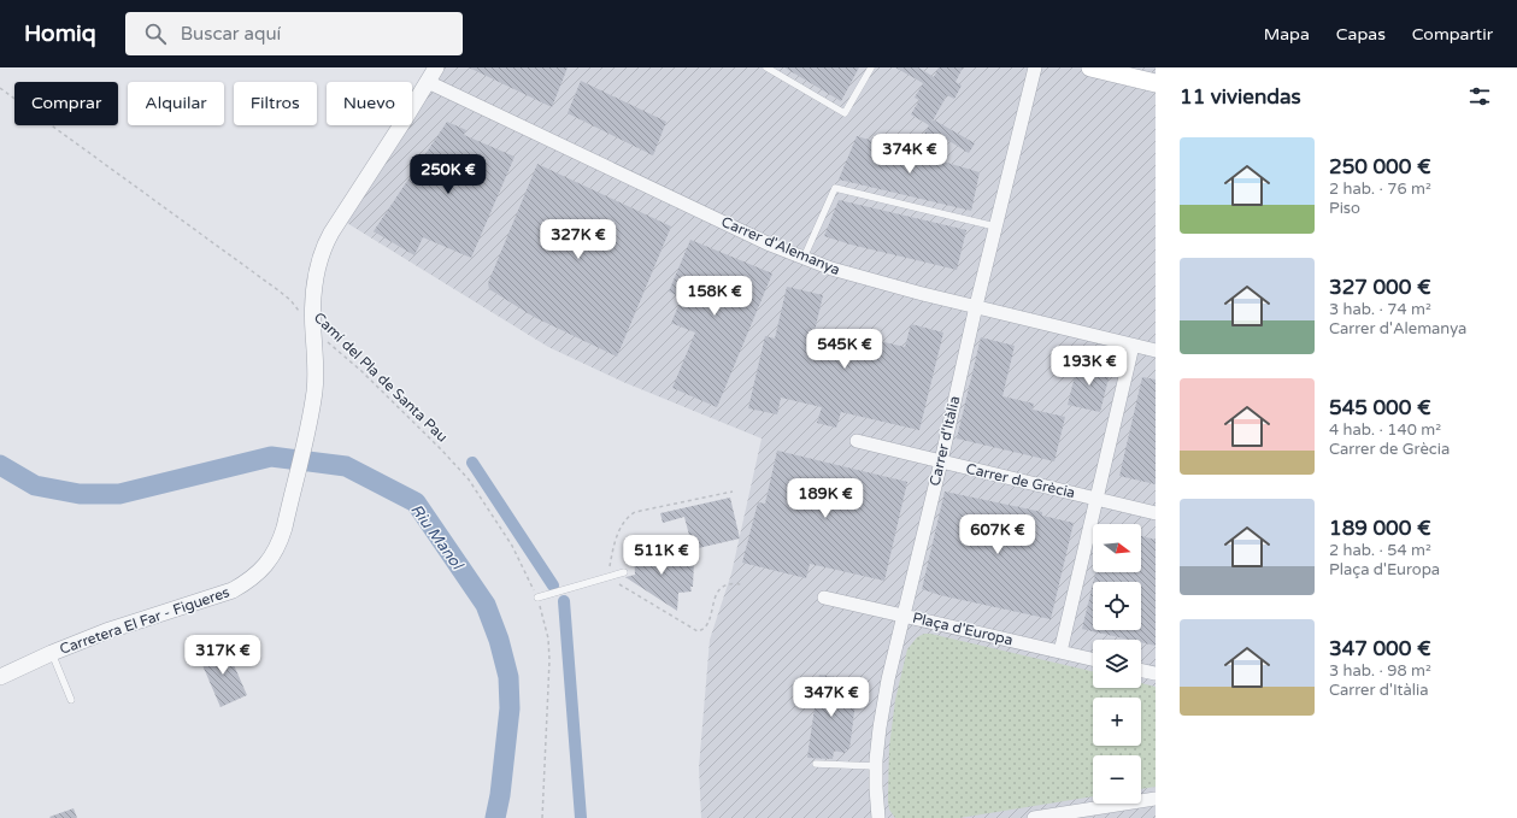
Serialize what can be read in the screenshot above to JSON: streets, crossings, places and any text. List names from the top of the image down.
{
  "streets": {
    "street": [
      "Carrer d'Alemanya",
      "Carrer d'Itàlia",
      "Carrer de Grècia",
      "Carretera El Far - Figueres",
      "Plaça d'Europa"
    ],
    "path": ["Camí del Pla de Santa Pau"]
  },
  "crossings": [
    ["Carrer d'Alemanya", "Carrer d'Itàlia"],
    ["Carrer d'Alemanya", "Carretera El Far - Figueres"],
    ["Camí del Pla de Santa Pau", "Carretera El Far - Figueres"],
    ["Carrer d'Itàlia", "Carrer de Grècia"],
    ["Carrer d'Itàlia", "Plaça d'Europa"]
  ],
  "water": ["Riu Manol"],
  "north": "right",
  "page": {
    "header": "Homiq",
    "search": "Buscar aquí",
    "nav": ["Mapa", "Capas", "Compartir"],
    "heading": "11 viviendas",
    "chip": [
      "Comprar",
      "Alquilar",
      "Filtros",
      "Nuevo"
    ],
    "list": [
      {
        "name": "250 000 €",
        "note": "2 hab. · 76 m² · Piso"
      },
      {
        "name": "327 000 €",
        "note": "3 hab. · 74 m² · Carrer d'Alemanya"
      },
      {
        "name": "545 000 €",
        "note": "4 hab. · 140 m² · Carrer de Grècia"
      },
      {
        "name": "189 000 €",
        "note": "2 hab. · 54 m² · Plaça d'Europa"
      },
      {
        "name": "347 000 €",
        "note": "3 hab. · 98 m² · Carrer d'Itàlia"
      }
    ],
    "price": [
      "374K €",
      "250K €",
      "327K €",
      "158K €",
      "545K €",
      "193K €",
      "189K €",
      "607K €",
      "511K €",
      "317K €",
      "347K €"
    ],
    "map_buttons": ["+", "−"]
  }
}
